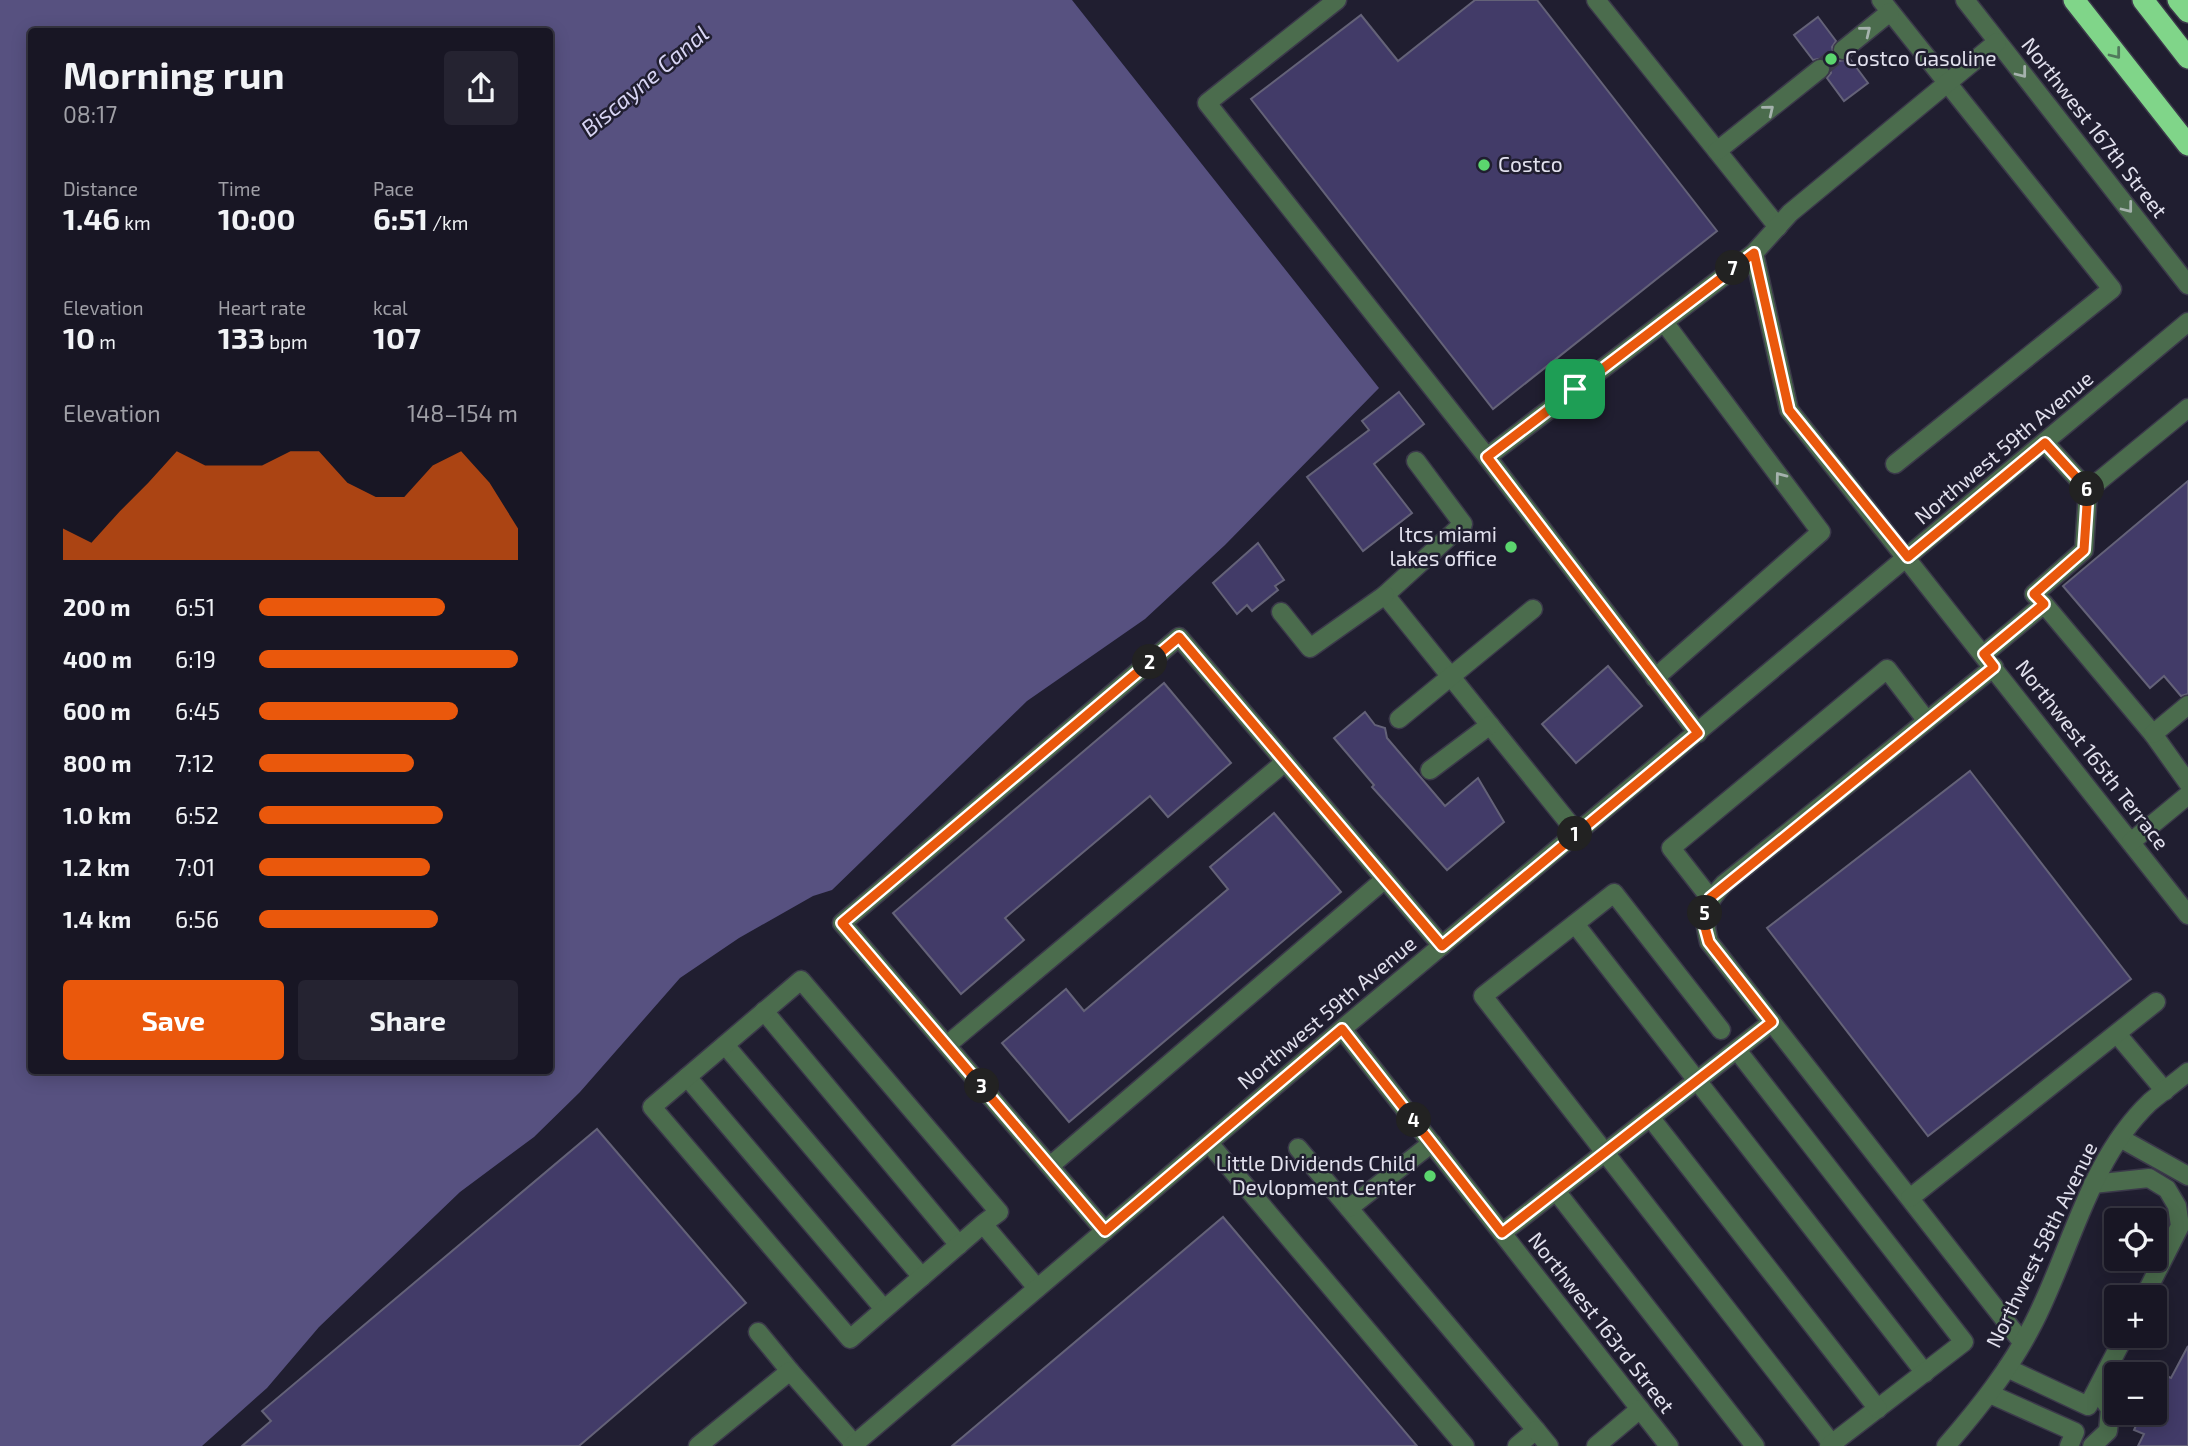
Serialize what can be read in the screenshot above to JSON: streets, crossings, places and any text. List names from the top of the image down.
{
  "streets": {
    "street": [
      "Northwest 167th Street",
      "Northwest 59th Avenue",
      "Northwest 165th Terrace",
      "Northwest 58th Avenue",
      "Northwest 163rd Street"
    ]
  },
  "crossings": [
    ["Northwest 59th Avenue", "Northwest 165th Terrace"],
    ["Northwest 59th Avenue", "Northwest 163rd Street"]
  ],
  "one_way": ["Northwest 167th Street"],
  "water": ["Biscayne Canal"],
  "places": [
    "Costco Gasoline",
    "Costco",
    "ltcs miami lakes office",
    "Little Dividends Child Devlopment Center"
  ],
  "page": {
    "heading": ["Morning run", "08:17"],
    "stats": [
      ["Distance", "1.46 km"],
      ["Time", "10:00"],
      ["Pace", "6:51 /km"],
      ["Elevation", "10 m"],
      ["Heart rate", "133 bpm"],
      ["kcal", "107"]
    ],
    "pins": [
      "7",
      "6",
      "2",
      "1",
      "5",
      "3",
      "4"
    ],
    "chart": ["Elevation", "148–154 m"],
    "list": [
      {
        "name": "200 m",
        "note": "6:51"
      },
      {
        "name": "400 m",
        "note": "6:19"
      },
      {
        "name": "600 m",
        "note": "6:45"
      },
      {
        "name": "800 m",
        "note": "7:12"
      },
      {
        "name": "1.0 km",
        "note": "6:52"
      },
      {
        "name": "1.2 km",
        "note": "7:01"
      },
      {
        "name": "1.4 km",
        "note": "6:56"
      }
    ],
    "buttons": ["Save", "Share"],
    "map_buttons": ["+", "−"]
  }
}
